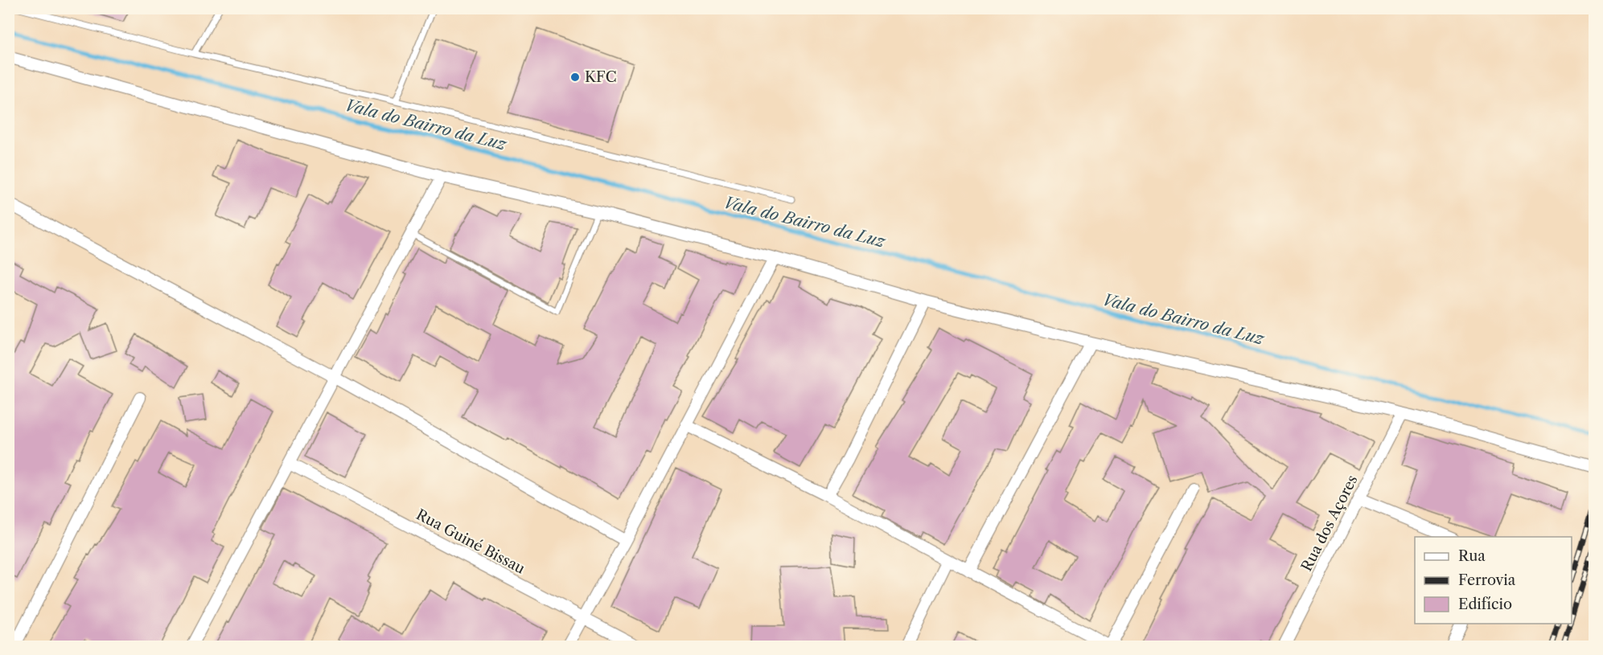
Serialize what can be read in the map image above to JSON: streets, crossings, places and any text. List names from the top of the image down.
{
  "streets": {
    "street": ["Rua dos Açores", "Rua Guiné Bissau"]
  },
  "water": ["Vala do Bairro da Luz"],
  "places": ["KFC"],
  "legend": ["Rua", "Ferrovia", "Edifício"]
}
